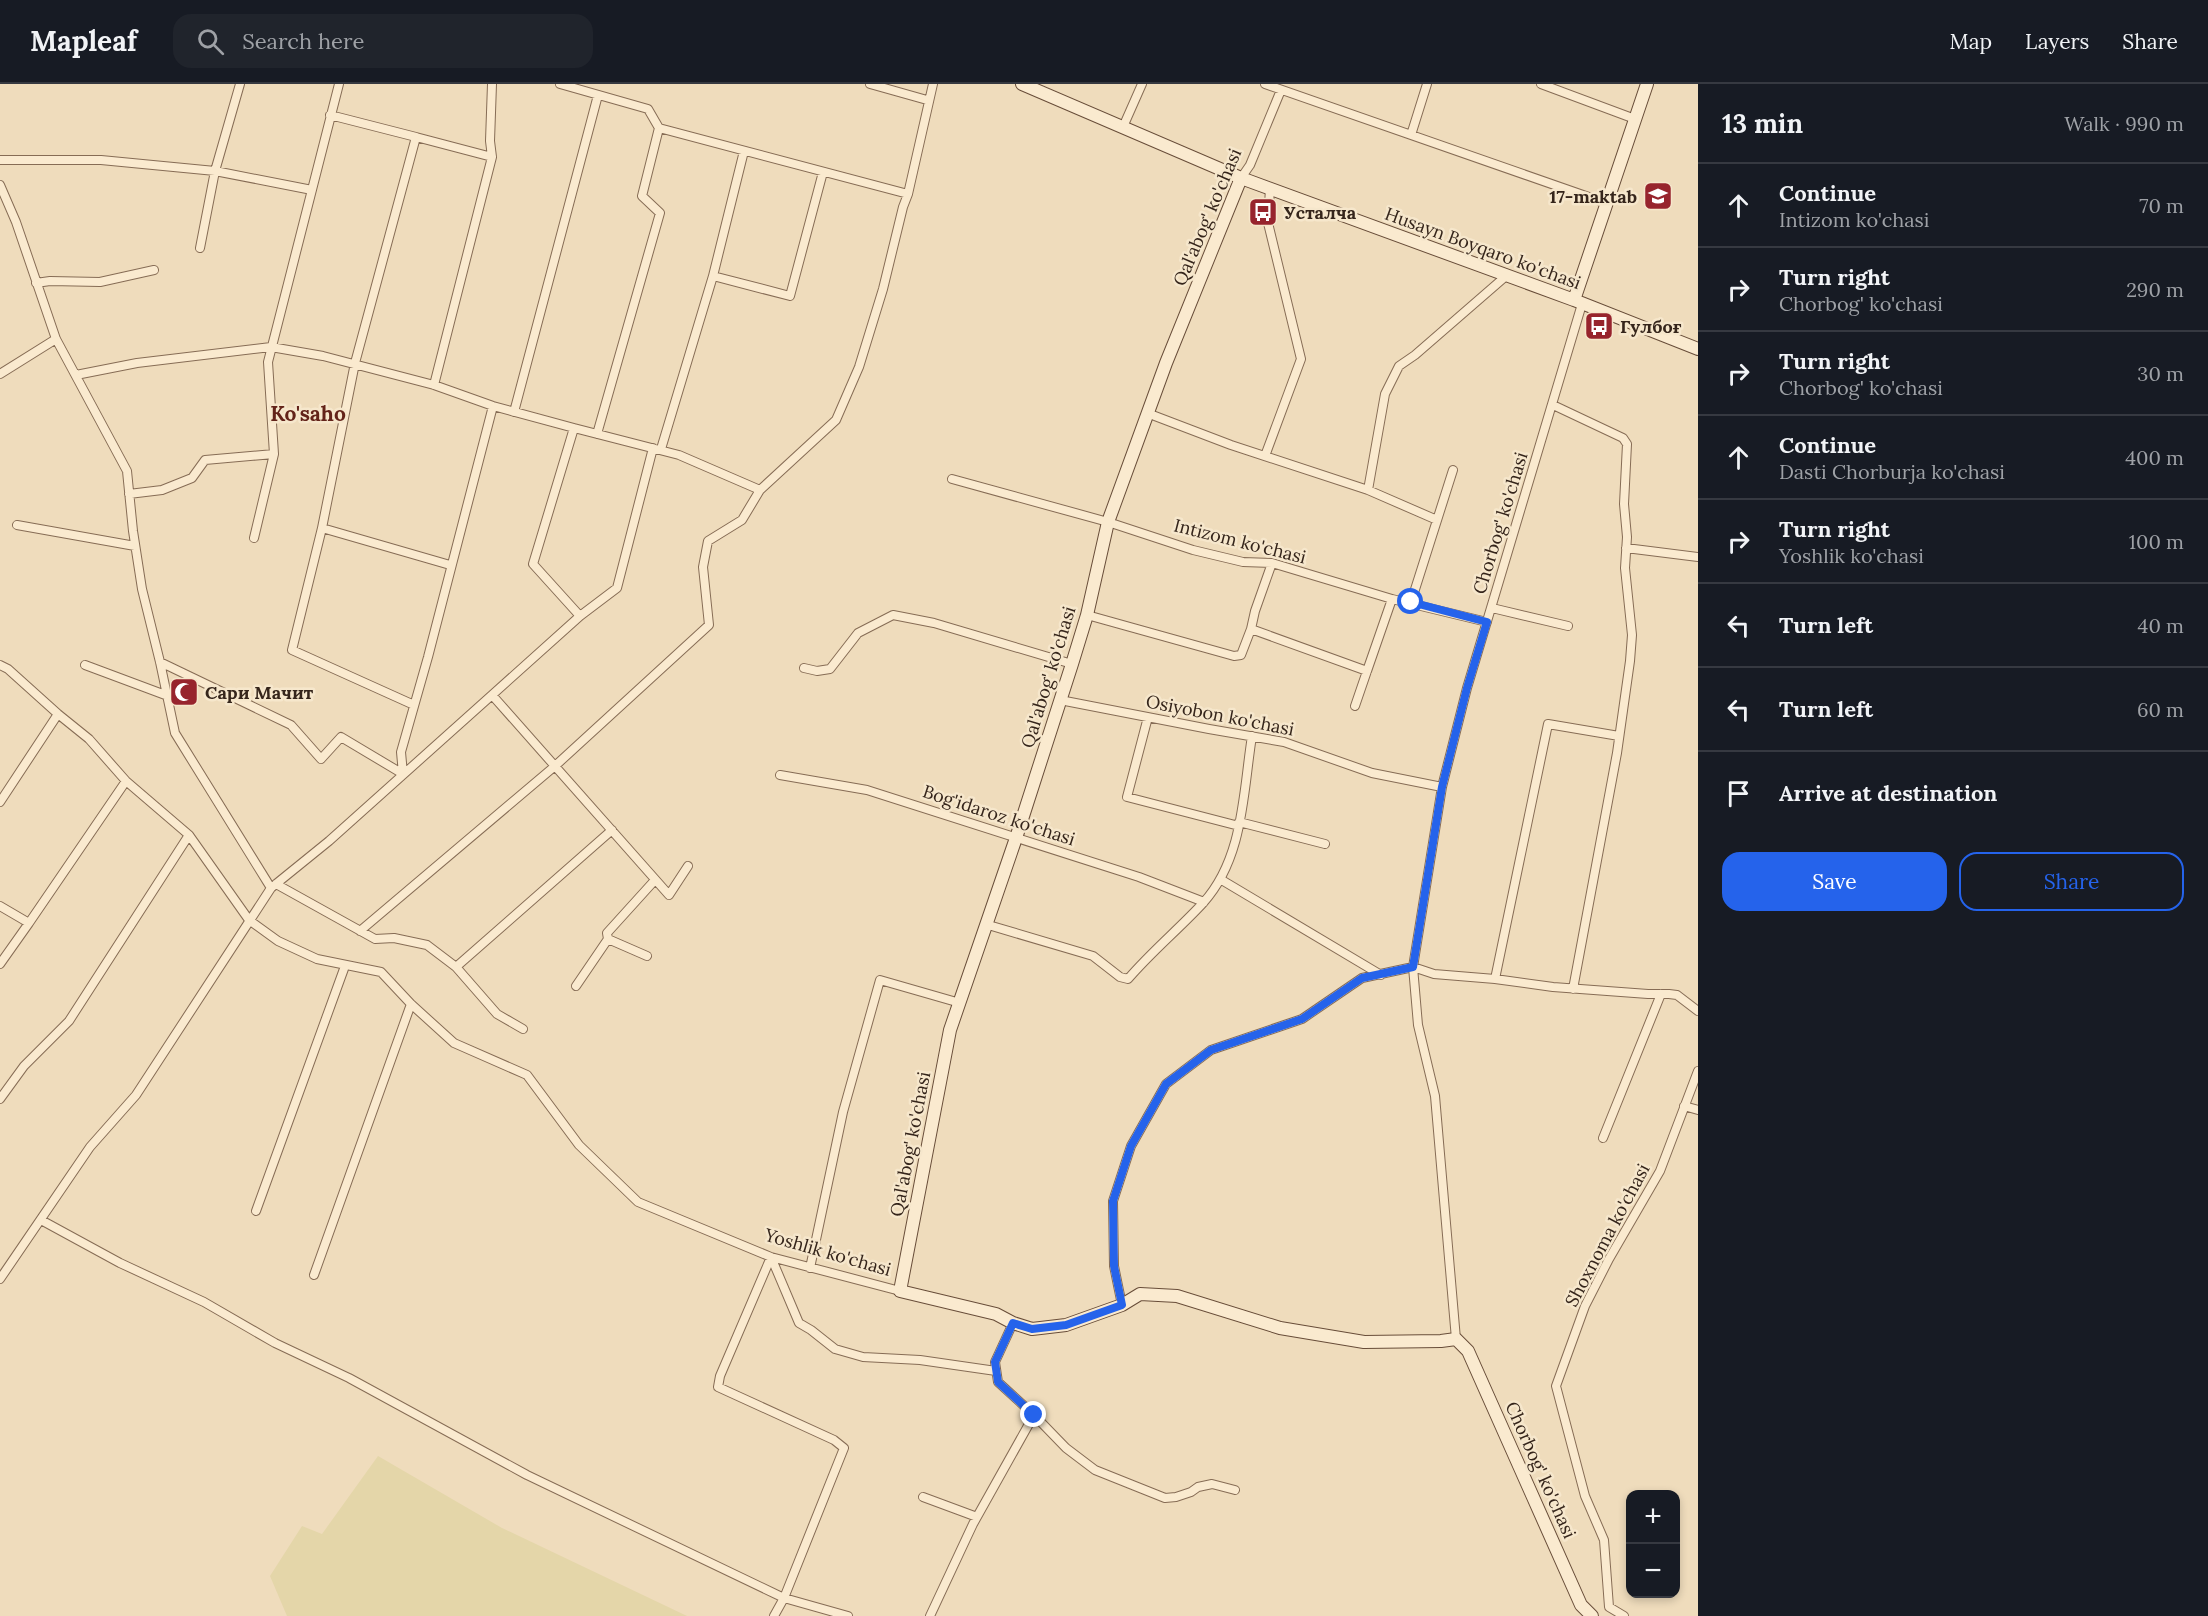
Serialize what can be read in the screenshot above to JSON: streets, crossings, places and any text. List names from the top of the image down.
{
  "streets": {
    "street": [
      "Qal'abog' ko'chasi",
      "Husayn Boyqaro ko'chasi",
      "Сhorbog' ko'chasi",
      "Intizom ko'chasi",
      "Osiyobon ko'chasi",
      "Bog'idaroz ko'chasi",
      "Shoxnoma ko'chasi",
      "Yoshlik ko'chasi",
      "Chorbog' ko'chasi"
    ]
  },
  "crossings": [
    ["Qal'abog' ko'chasi", "Husayn Boyqaro ko'chasi"],
    ["Qal'abog' ko'chasi", "Intizom ko'chasi"],
    ["Qal'abog' ko'chasi", "Osiyobon ko'chasi"],
    ["Qal'abog' ko'chasi", "Bog'idaroz ko'chasi"],
    ["Qal'abog' ko'chasi", "Yoshlik ko'chasi"],
    ["Husayn Boyqaro ko'chasi", "Сhorbog' ko'chasi"],
    ["Сhorbog' ko'chasi", "Intizom ko'chasi"],
    ["Сhorbog' ko'chasi", "Osiyobon ko'chasi"],
    ["Сhorbog' ko'chasi", "Yoshlik ko'chasi"],
    ["Сhorbog' ko'chasi", "Chorbog' ko'chasi"],
    ["Yoshlik ko'chasi", "Chorbog' ko'chasi"]
  ],
  "districts": ["Ko'saho"],
  "places": {
    "school or university": ["17-maktab"],
    "bus stop": ["Усталча", "Гулбоғ"],
    "mosque": ["Сари Мачит"]
  },
  "page": {
    "header": "Mapleaf",
    "search": "Search here",
    "nav": ["Map", "Layers", "Share"],
    "heading": ["13 min", "Walk · 990 m"],
    "list": [
      ["Continue", "Intizom ko'chasi", "70 m"],
      ["Turn right", "Сhorbog' ko'chasi", "290 m"],
      ["Turn right", "Сhorbog' ko'chasi", "30 m"],
      ["Continue", "Dasti Chorburja ko'chasi", "400 m"],
      ["Turn right", "Yoshlik ko'chasi", "100 m"],
      ["Turn left", "40 m"],
      ["Turn left", "60 m"],
      "Arrive at destination"
    ],
    "buttons": ["Save", "Share"],
    "map_buttons": ["+", "−"]
  }
}
